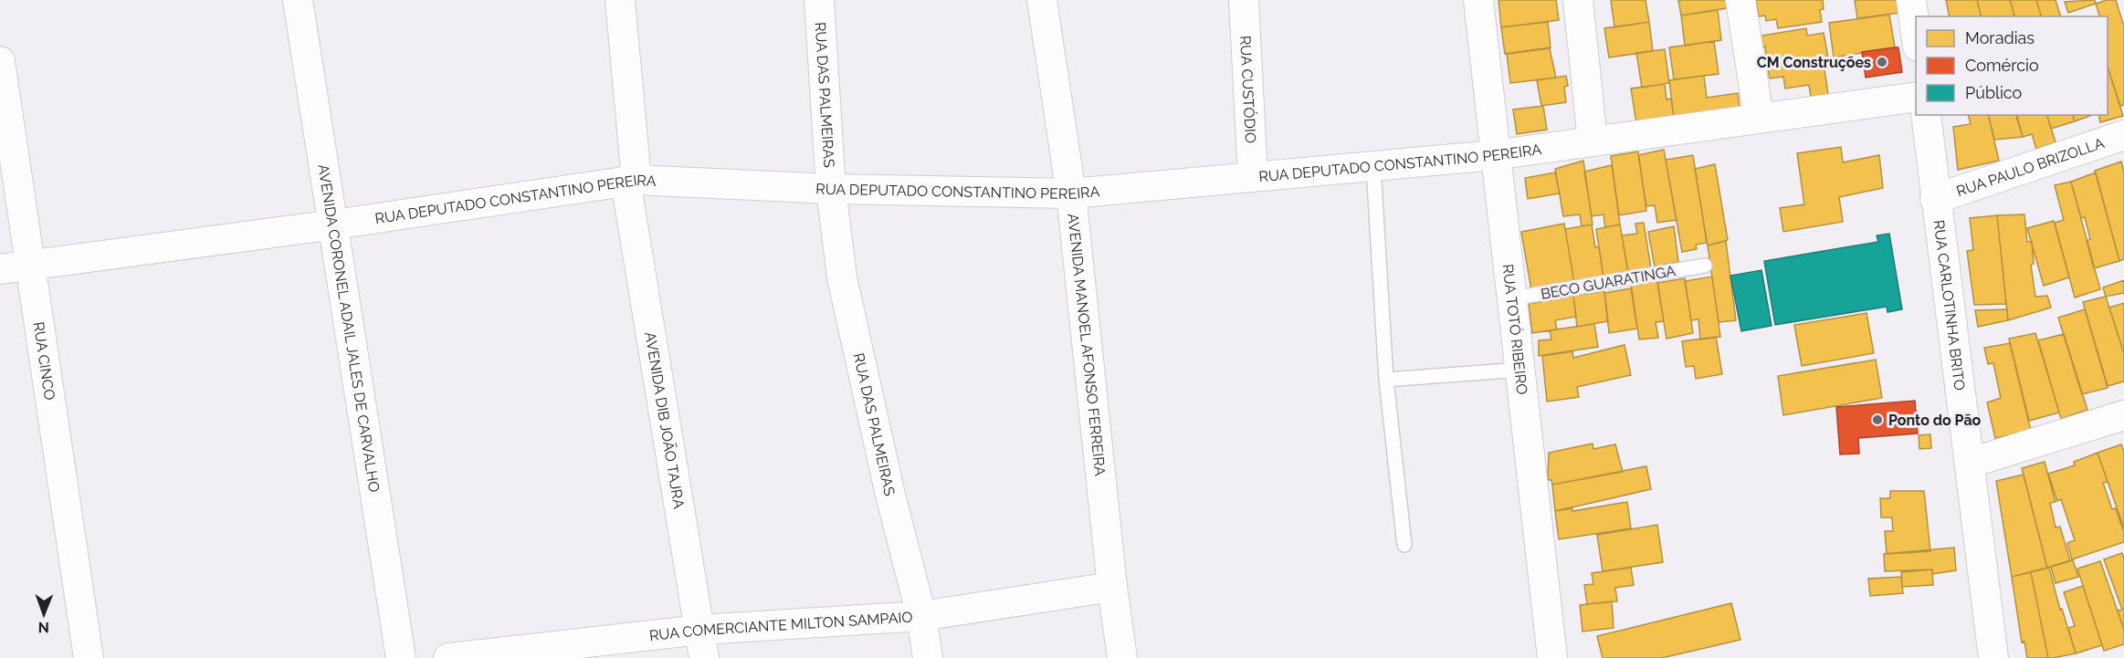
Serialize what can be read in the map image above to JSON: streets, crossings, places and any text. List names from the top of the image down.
{
  "streets": {
    "street": [
      "RUA CUSTÓDIO",
      "RUA DAS PALMEIRAS",
      "RUA DEPUTADO CONSTANTINO PEREIRA",
      "RUA PAULO BRIZOLLA",
      "RUA CARLOTINHA BRITO",
      "AVENIDA CORONEL ADAIL JALES DE CARVALHO",
      "RUA TOTÓ RIBEIRO",
      "AVENIDA MANOEL AFONSO FERREIRA",
      "RUA CINCO",
      "AVENIDA DIB JOÃO TAJRA",
      "RUA COMERCIANTE MILTON SAMPAIO"
    ],
    "lane": ["BECO GUARATINGA"]
  },
  "crossings": [
    ["RUA CUSTÓDIO", "RUA DEPUTADO CONSTANTINO PEREIRA"],
    ["RUA DAS PALMEIRAS", "RUA DEPUTADO CONSTANTINO PEREIRA"],
    ["RUA DAS PALMEIRAS", "RUA COMERCIANTE MILTON SAMPAIO"],
    ["RUA DEPUTADO CONSTANTINO PEREIRA", "AVENIDA CORONEL ADAIL JALES DE CARVALHO"],
    ["RUA DEPUTADO CONSTANTINO PEREIRA", "RUA TOTÓ RIBEIRO"],
    ["RUA DEPUTADO CONSTANTINO PEREIRA", "AVENIDA MANOEL AFONSO FERREIRA"],
    ["RUA DEPUTADO CONSTANTINO PEREIRA", "RUA CINCO"],
    ["RUA DEPUTADO CONSTANTINO PEREIRA", "AVENIDA DIB JOÃO TAJRA"],
    ["RUA PAULO BRIZOLLA", "RUA CARLOTINHA BRITO"],
    ["BECO GUARATINGA", "RUA TOTÓ RIBEIRO"],
    ["AVENIDA MANOEL AFONSO FERREIRA", "RUA COMERCIANTE MILTON SAMPAIO"],
    ["AVENIDA DIB JOÃO TAJRA", "RUA COMERCIANTE MILTON SAMPAIO"]
  ],
  "places": ["CM Construções", "Ponto do Pão"],
  "legend": ["Moradias", "Comércio", "Público"],
  "north": "bottom"
}
